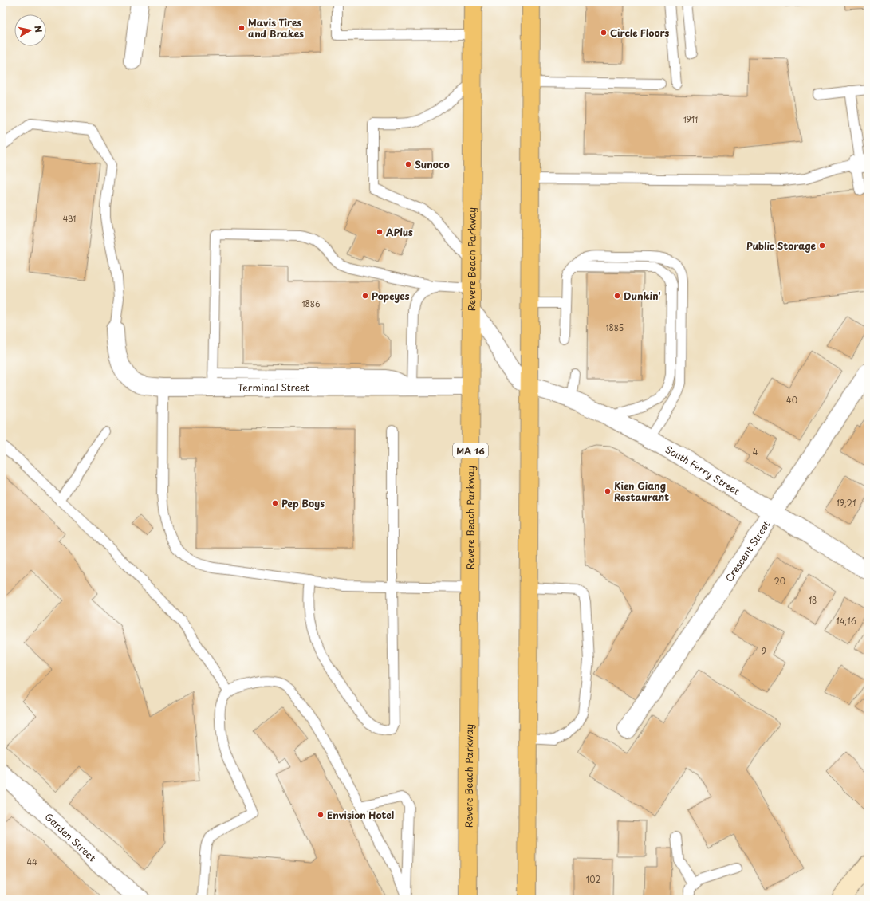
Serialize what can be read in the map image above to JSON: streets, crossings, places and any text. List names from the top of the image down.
{
  "streets": {
    "highway": ["Revere Beach Parkway", "MA 16"],
    "street": [
      "Terminal Street",
      "South Ferry Street",
      "Crescent Street",
      "Garden Street"
    ]
  },
  "crossings": [
    ["Revere Beach Parkway", "Terminal Street"],
    ["South Ferry Street", "Crescent Street"]
  ],
  "places": [
    "Mavis Tires and Brakes",
    "Circle Floors",
    "Sunoco",
    "APlus",
    "Public Storage",
    "Popeyes",
    "Dunkin'",
    "Kien Giang Restaurant",
    "Pep Boys",
    "Envision Hotel"
  ],
  "house_numbers": [
    "1911",
    "431",
    "1886",
    "1885",
    "40",
    "4",
    "19;21",
    "20",
    "18",
    "14;16",
    "9",
    "44",
    "102"
  ],
  "north": "right"
}
